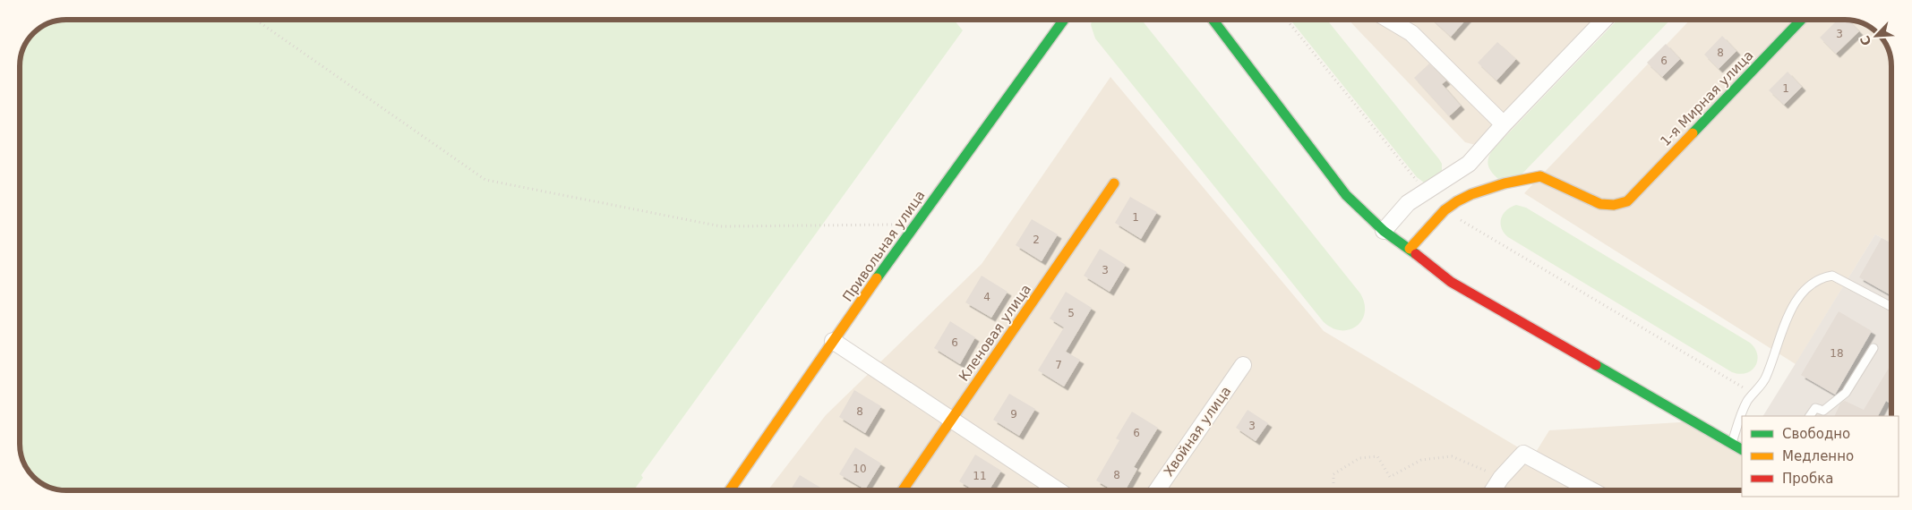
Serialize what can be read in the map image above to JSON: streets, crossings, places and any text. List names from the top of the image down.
{
  "streets": {
    "street": [
      "1-я Мирная улица",
      "Привольная улица",
      "Кленовая улица",
      "Хвойная улица"
    ]
  },
  "house_numbers": [
    "3",
    "8",
    "6",
    "1",
    "1",
    "2",
    "3",
    "4",
    "5",
    "6",
    "18",
    "7",
    "8",
    "9",
    "3",
    "6",
    "10",
    "8",
    "11"
  ],
  "legend": ["Свободно", "Медленно", "Пробка"],
  "north": "bottom left"
}
